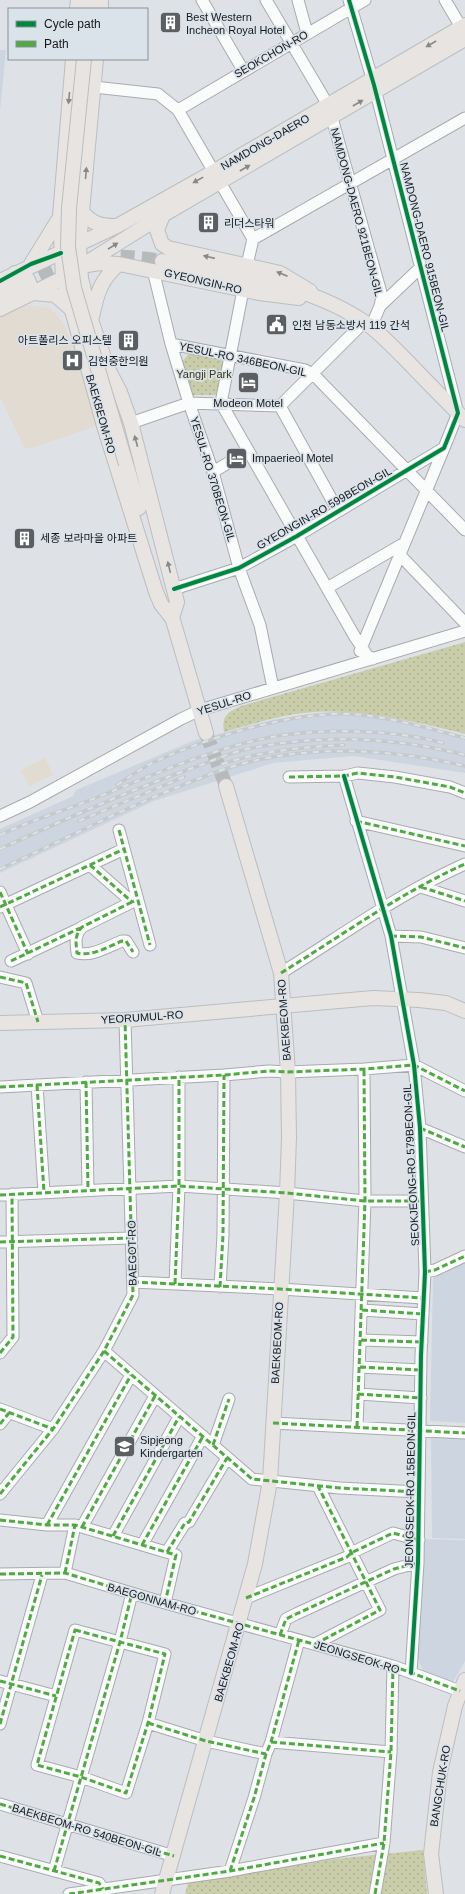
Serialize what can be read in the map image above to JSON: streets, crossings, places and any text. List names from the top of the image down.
{
  "streets": {
    "main road": [
      "NAMDONG-DAERO",
      "GYEONGIN-RO",
      "BAEKBEOM-RO",
      "YEORUMUL-RO",
      "BANGCHUK-RO"
    ],
    "street": [
      "SEOKCHON-RO",
      "NAMDONG-DAERO 921BEON-GIL",
      "NAMDONG-DAERO 915BEON-GIL",
      "YESUL-RO 346BEON-GIL",
      "YESUL-RO 370BEON-GIL",
      "GYEONGIN-RO 599BEON-GIL",
      "YESUL-RO",
      "SEOKJEONG-RO 579BEON-GIL",
      "BAEGOT-RO",
      "JEONGSEOK-RO 15BEON-GIL",
      "BAEGONNAM-RO",
      "JEONGSEOK-RO",
      "BAEKBEOM-RO 540BEON-GIL"
    ]
  },
  "crossings": [
    ["SEOKCHON-RO", "NAMDONG-DAERO 921BEON-GIL"],
    ["SEOKCHON-RO", "NAMDONG-DAERO 915BEON-GIL"],
    ["NAMDONG-DAERO", "BAEKBEOM-RO"],
    ["NAMDONG-DAERO 915BEON-GIL", "GYEONGIN-RO"],
    ["GYEONGIN-RO", "BAEKBEOM-RO"],
    ["GYEONGIN-RO", "YESUL-RO 370BEON-GIL"],
    ["YESUL-RO 346BEON-GIL", "YESUL-RO 370BEON-GIL"],
    ["YESUL-RO 346BEON-GIL", "GYEONGIN-RO 599BEON-GIL"],
    ["BAEKBEOM-RO", "GYEONGIN-RO 599BEON-GIL"],
    ["BAEKBEOM-RO", "YESUL-RO"],
    ["BAEKBEOM-RO", "YEORUMUL-RO"],
    ["BAEKBEOM-RO", "BAEGONNAM-RO"],
    ["BAEKBEOM-RO", "JEONGSEOK-RO"],
    ["BAEKBEOM-RO", "BAEKBEOM-RO 540BEON-GIL"],
    ["YESUL-RO 370BEON-GIL", "GYEONGIN-RO 599BEON-GIL"],
    ["YESUL-RO 370BEON-GIL", "YESUL-RO"],
    ["YEORUMUL-RO", "SEOKJEONG-RO 579BEON-GIL"],
    ["YEORUMUL-RO", "BAEGOT-RO"],
    ["SEOKJEONG-RO 579BEON-GIL", "JEONGSEOK-RO 15BEON-GIL"],
    ["JEONGSEOK-RO 15BEON-GIL", "JEONGSEOK-RO"],
    ["BAEGONNAM-RO", "JEONGSEOK-RO"],
    ["JEONGSEOK-RO", "BANGCHUK-RO"]
  ],
  "parks": ["Yangji Park"],
  "places": {
    "building": [
      "Best Western Incheon Royal Hotel",
      "리더스타워",
      "아트폴리스 오피스텔",
      "세종 보라마을 아파트"
    ],
    "public building": ["인천 남동소방서 119 간석"],
    "hospital": ["김현중한의원"],
    "hotel": ["Modeon Motel", "Impaerieol Motel"],
    "school or university": ["Sipjeong Kindergarten"]
  },
  "legend": ["Cycle path", "Path"]
}
